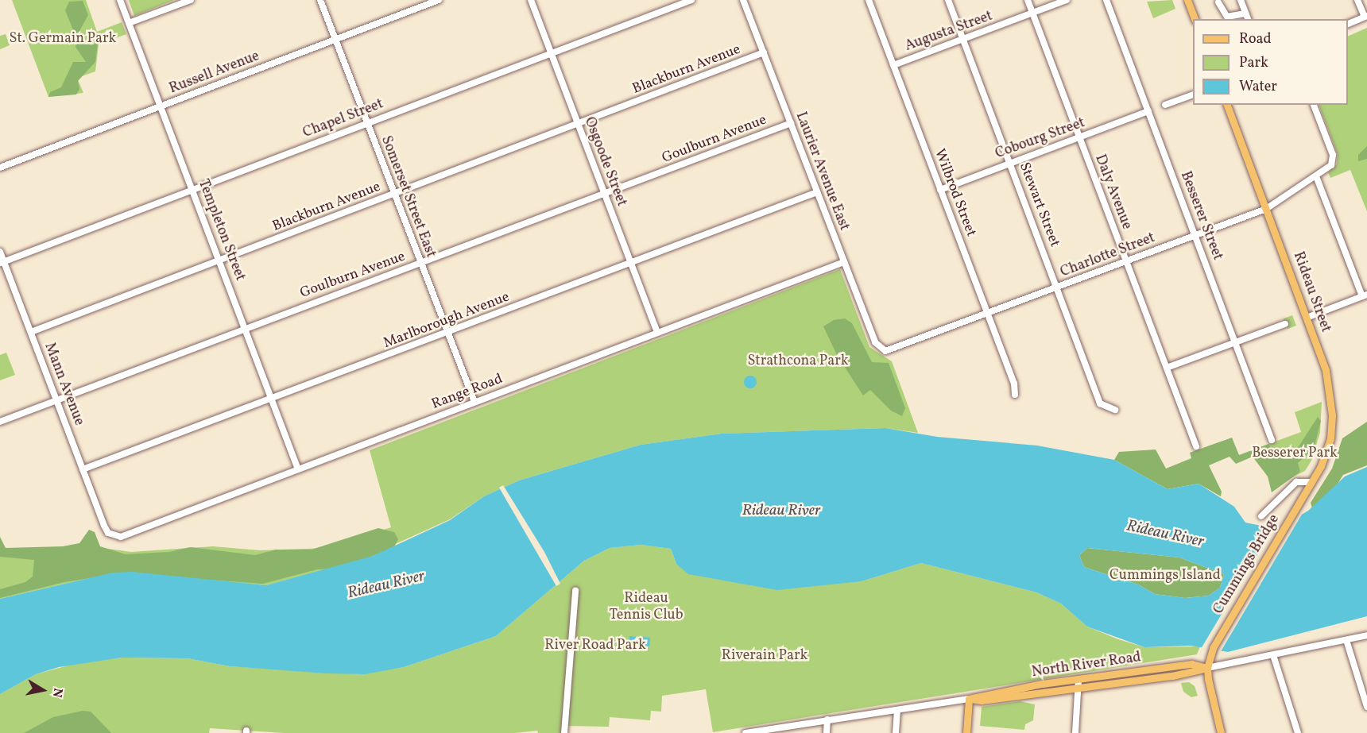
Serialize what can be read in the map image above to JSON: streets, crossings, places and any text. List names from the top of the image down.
{
  "streets": {
    "main road": ["Rideau Street", "Cummings Bridge", "North River Road"],
    "street": [
      "Augusta Street",
      "Blackburn Avenue",
      "Russell Avenue",
      "Chapel Street",
      "Cobourg Street",
      "Goulburn Avenue",
      "Osgoode Street",
      "Laurier Avenue East",
      "Daly Avenue",
      "Wilbrod Street",
      "Somerset Street East",
      "Stewart Street",
      "Besserer Street",
      "Templeton Street",
      "Charlotte Street",
      "Marlborough Avenue",
      "Mann Avenue",
      "Range Road"
    ]
  },
  "crossings": [
    ["Augusta Street", "Daly Avenue"],
    ["Augusta Street", "Wilbrod Street"],
    ["Augusta Street", "Stewart Street"],
    ["Blackburn Avenue", "Osgoode Street"],
    ["Blackburn Avenue", "Laurier Avenue East"],
    ["Blackburn Avenue", "Somerset Street East"],
    ["Blackburn Avenue", "Templeton Street"],
    ["Blackburn Avenue", "Mann Avenue"],
    ["Russell Avenue", "Somerset Street East"],
    ["Russell Avenue", "Templeton Street"],
    ["Chapel Street", "Osgoode Street"],
    ["Chapel Street", "Somerset Street East"],
    ["Chapel Street", "Templeton Street"],
    ["Chapel Street", "Mann Avenue"],
    ["Cobourg Street", "Daly Avenue"],
    ["Cobourg Street", "Wilbrod Street"],
    ["Cobourg Street", "Stewart Street"],
    ["Cobourg Street", "Besserer Street"],
    ["Goulburn Avenue", "Osgoode Street"],
    ["Goulburn Avenue", "Laurier Avenue East"],
    ["Goulburn Avenue", "Somerset Street East"],
    ["Goulburn Avenue", "Templeton Street"],
    ["Goulburn Avenue", "Mann Avenue"],
    ["Osgoode Street", "Marlborough Avenue"],
    ["Osgoode Street", "Range Road"],
    ["Laurier Avenue East", "Charlotte Street"],
    ["Laurier Avenue East", "Marlborough Avenue"],
    ["Laurier Avenue East", "Range Road"],
    ["Daly Avenue", "Charlotte Street"],
    ["Wilbrod Street", "Charlotte Street"],
    ["Somerset Street East", "Marlborough Avenue"],
    ["Somerset Street East", "Range Road"],
    ["Stewart Street", "Charlotte Street"],
    ["Besserer Street", "Charlotte Street"],
    ["Templeton Street", "Marlborough Avenue"],
    ["Templeton Street", "Range Road"],
    ["Charlotte Street", "Rideau Street"],
    ["Rideau Street", "Cummings Bridge"],
    ["Marlborough Avenue", "Mann Avenue"],
    ["Mann Avenue", "Range Road"],
    ["Cummings Bridge", "North River Road"]
  ],
  "water": ["Rideau River"],
  "parks": [
    "St. Germain Park",
    "Strathcona Park",
    "Besserer Park",
    "Cummings Island",
    "Rideau Tennis Club",
    "River Road Park",
    "Riverain Park"
  ],
  "legend": ["Road", "Park", "Water"],
  "north": "right"
}
